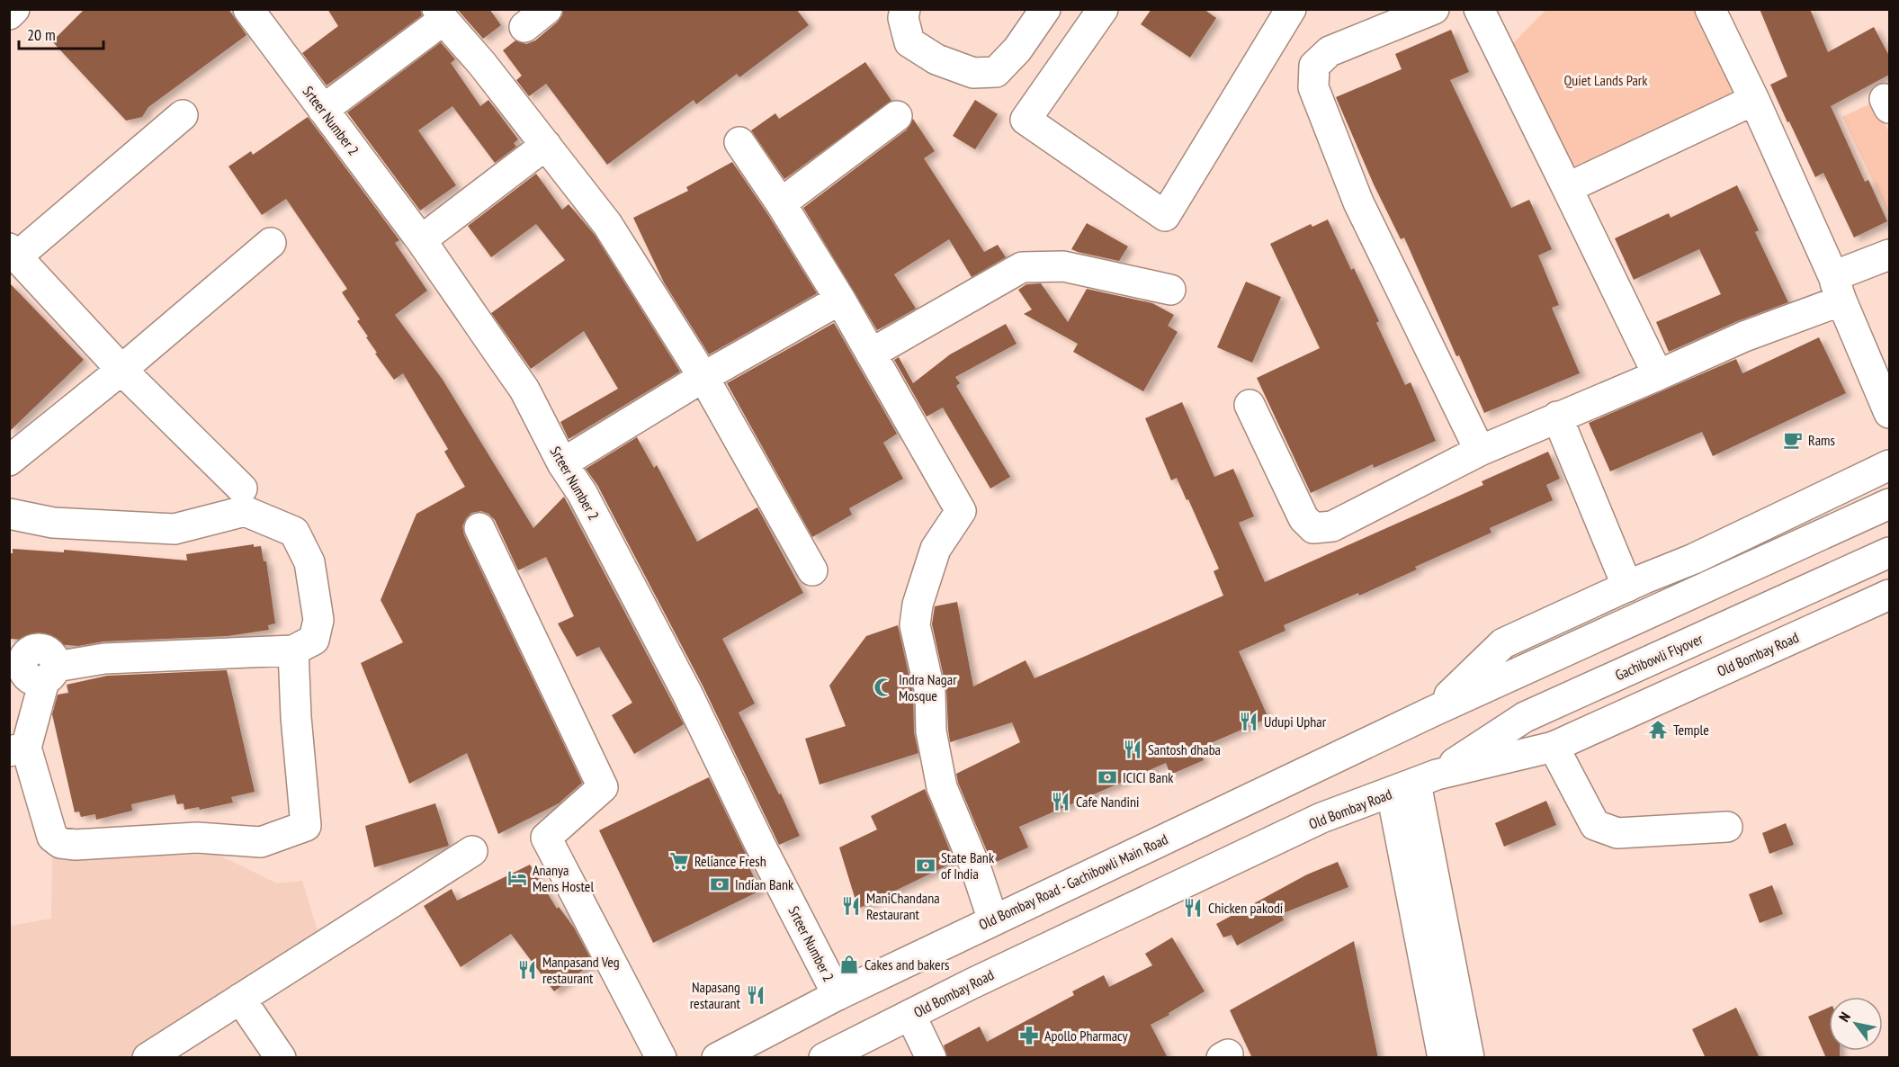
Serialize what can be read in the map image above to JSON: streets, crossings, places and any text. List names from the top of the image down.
{
  "streets": {
    "street": [
      "Srteer Number 2",
      "Old Bombay Road",
      "Gachibowli Flyover",
      "Old Bombay Road - Gachibowli Main Road"
    ]
  },
  "crossings": [
    ["Srteer Number 2", "Old Bombay Road - Gachibowli Main Road"],
    ["Old Bombay Road", "Gachibowli Flyover"]
  ],
  "parks": ["Quiet Lands Park"],
  "places": {
    "cafe": ["Rams"],
    "mosque": ["Indra Nagar Mosque"],
    "restaurant": [
      "Udupi Uphar",
      "Santosh dhaba",
      "Cafe Nandini",
      "ManiChandana Restaurant",
      "Chicken pakodi",
      "Manpasand Veg restaurant",
      "Napasang restaurant"
    ],
    "temple": ["Temple"],
    "bank": ["ICICI Bank", "State Bank of India", "Indian Bank"],
    "supermarket": ["Reliance Fresh"],
    "hotel": ["Ananya Mens Hostel"],
    "shop": ["Cakes and bakers"],
    "pharmacy": ["Apollo Pharmacy"]
  },
  "scale_bar": "20 m",
  "north": "top left"
}
